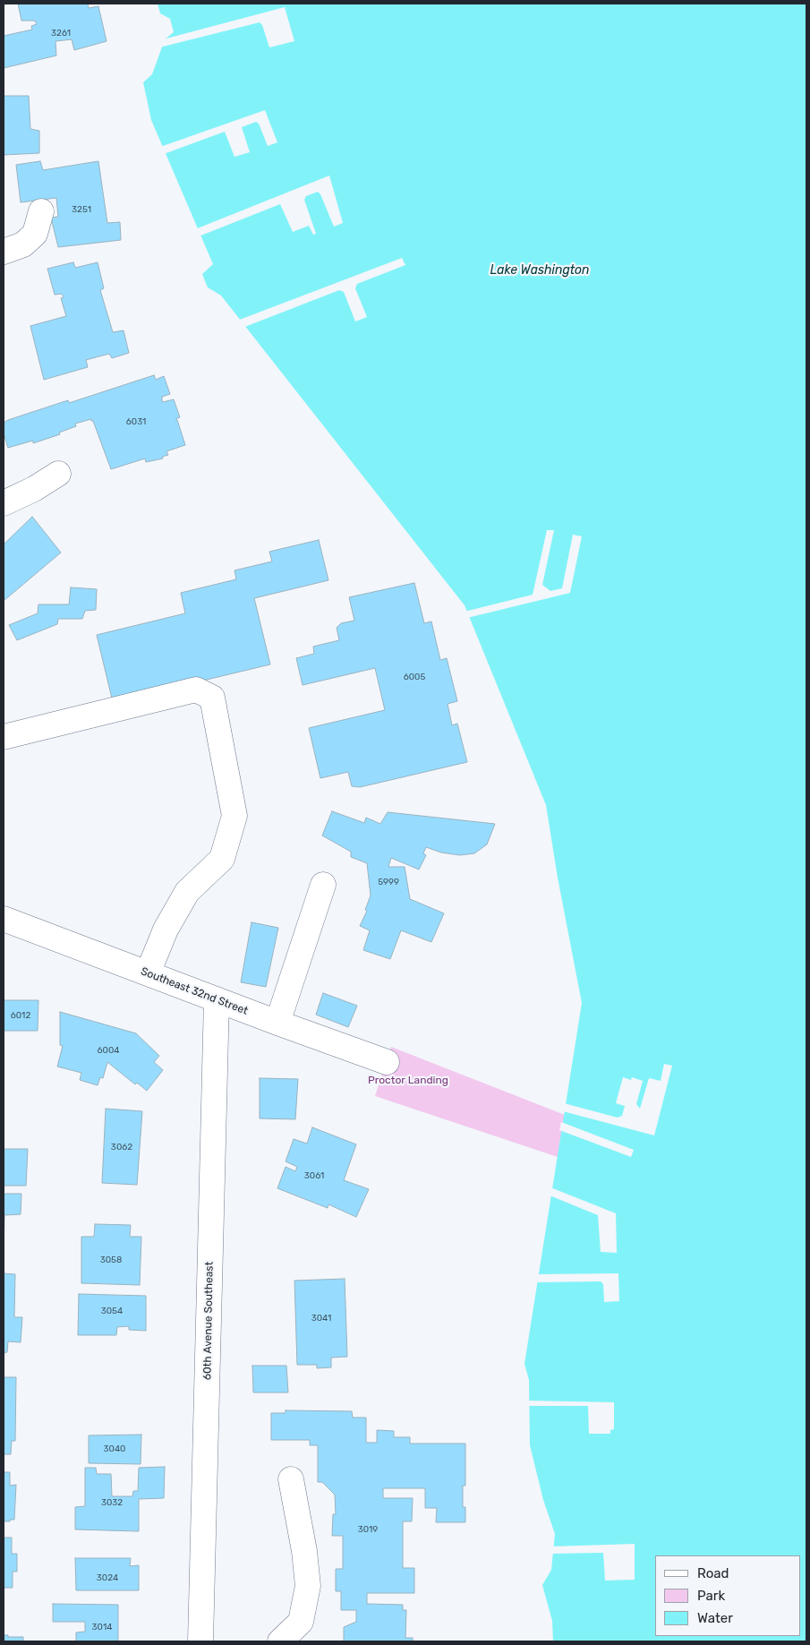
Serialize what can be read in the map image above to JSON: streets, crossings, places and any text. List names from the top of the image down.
{
  "streets": {
    "street": ["Southeast 32nd Street", "60th Avenue Southeast"]
  },
  "crossings": [
    ["Southeast 32nd Street", "60th Avenue Southeast"]
  ],
  "water": ["Lake Washington"],
  "parks": ["Proctor Landing"],
  "house_numbers": [
    "3261",
    "3251",
    "6031",
    "6005",
    "5999",
    "6012",
    "6004",
    "3062",
    "3061",
    "3058",
    "3054",
    "3041",
    "3040",
    "3032",
    "3019",
    "3024",
    "3014"
  ],
  "legend": ["Road", "Park", "Water"]
}
